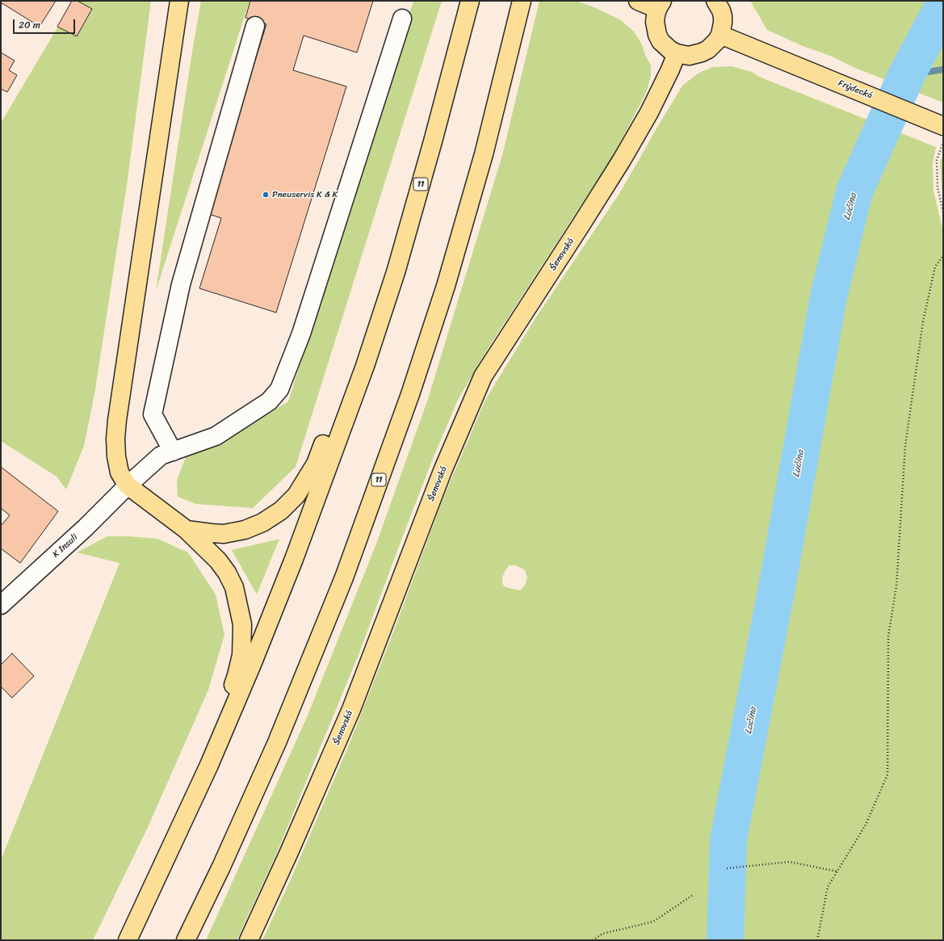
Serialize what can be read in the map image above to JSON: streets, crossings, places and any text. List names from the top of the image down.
{
  "streets": {
    "main road": ["Frýdecká", "11", "Šenovská"],
    "street": ["K Insuli"]
  },
  "water": ["Lučina"],
  "places": ["Pneuservis K & K"],
  "scale_bar": "20 m"
}
